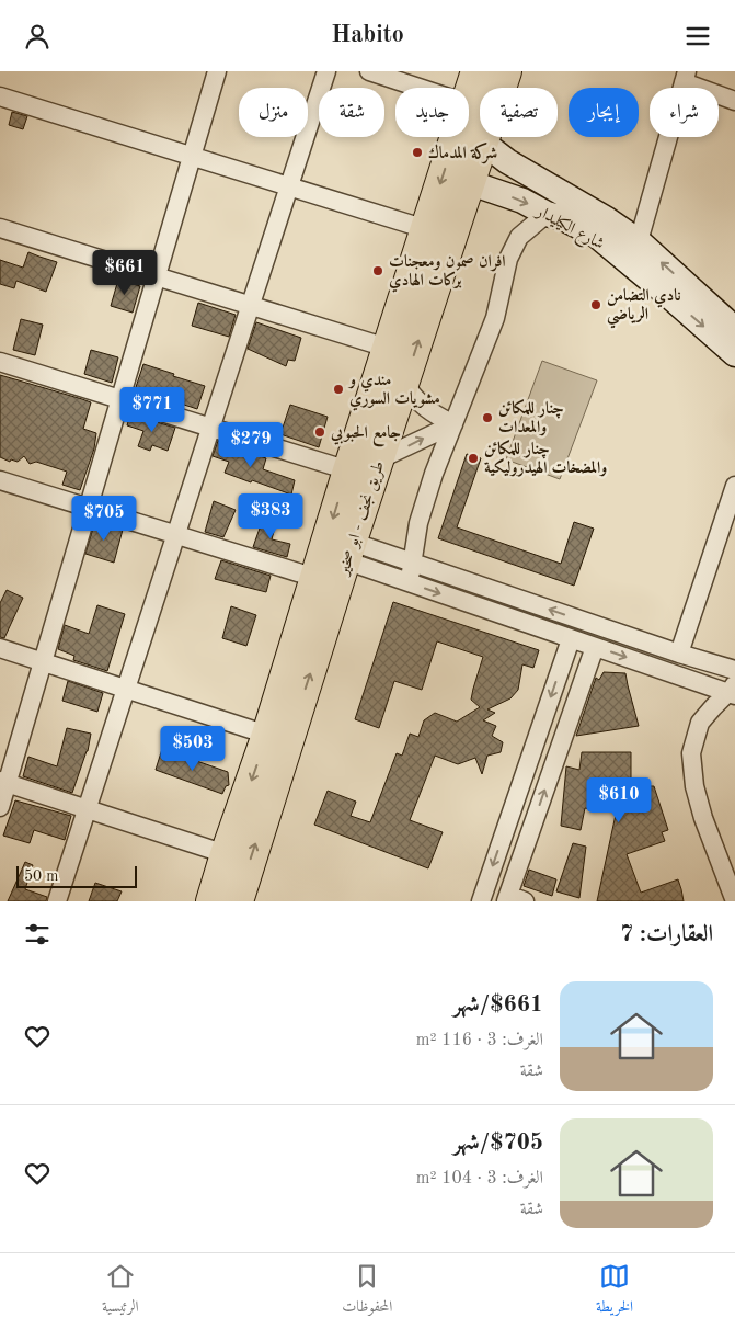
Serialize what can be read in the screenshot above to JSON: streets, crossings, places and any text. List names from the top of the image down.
{
  "streets": {
    "highway": ["طريق نجف - ابو صخير"],
    "main road": ["شارع الكيليدار"]
  },
  "crossings": [
    ["شارع الكيليدار", "طريق نجف - ابو صخير"]
  ],
  "places": [
    "شركة المدماك",
    "افران صمون ومعجنات بركات الهادي",
    "نادي التضامن الرياضي",
    "مندي و مشويات السوري",
    "چنار للمكائن والمعدات",
    "جامع الحبوبي",
    "چنار للمكائن والمضخات الهيدروليكية"
  ],
  "scale_bar": "50 m",
  "page": {
    "header": "Habito",
    "chip": [
      "شراء",
      "إيجار",
      "تصفية",
      "جديد",
      "شقة",
      "منزل"
    ],
    "price": [
      "$661",
      "$771",
      "$279",
      "$383",
      "$705",
      "$503",
      "$610"
    ],
    "scale": "50 m",
    "heading": "العقارات: 7",
    "list": [
      {
        "name": "$661/شهر",
        "note": "الغرف: 3 · 116 m² · شقة"
      },
      {
        "name": "$705/شهر",
        "note": "الغرف: 3 · 104 m² · شقة"
      }
    ],
    "tabs": ["الخريطة", "المحفوظات", "الرئيسية"]
  }
}
